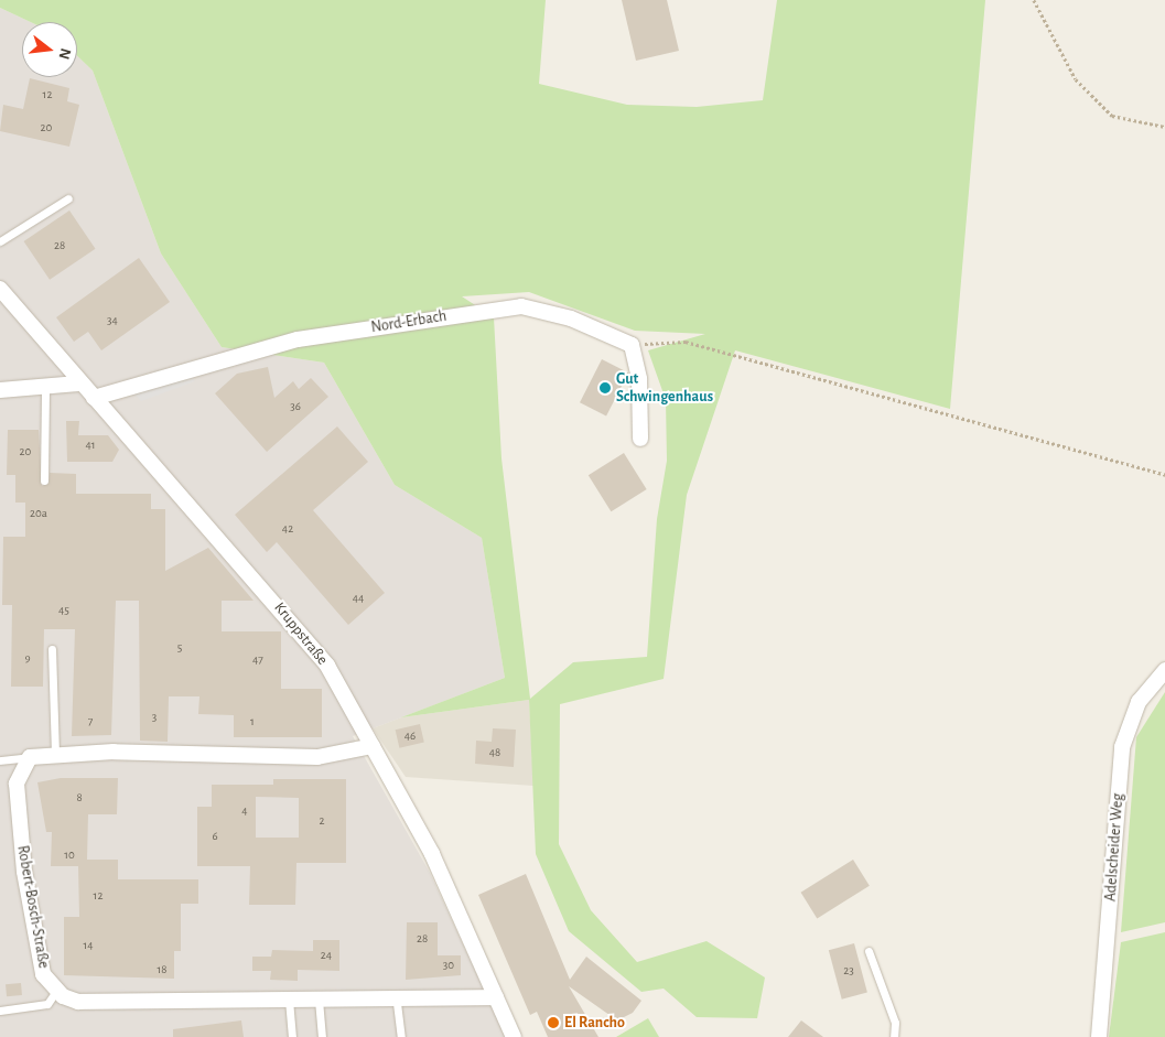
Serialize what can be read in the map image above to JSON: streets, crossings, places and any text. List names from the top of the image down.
{
  "streets": {
    "street": [
      "Nord-Erbach",
      "Kruppstraße",
      "Adelscheider Weg",
      "Robert-Bosch-Straße"
    ]
  },
  "crossings": [
    ["Nord-Erbach", "Kruppstraße"]
  ],
  "places": ["Gut Schwingenhaus", "El Rancho"],
  "house_numbers": [
    "12",
    "20",
    "28",
    "34",
    "36",
    "41",
    "20",
    "20a",
    "42",
    "44",
    "45",
    "5",
    "9",
    "47",
    "3",
    "7",
    "1",
    "46",
    "48",
    "8",
    "4",
    "2",
    "6",
    "10",
    "12",
    "28",
    "14",
    "24",
    "30",
    "18",
    "23"
  ],
  "north": "right"
}
